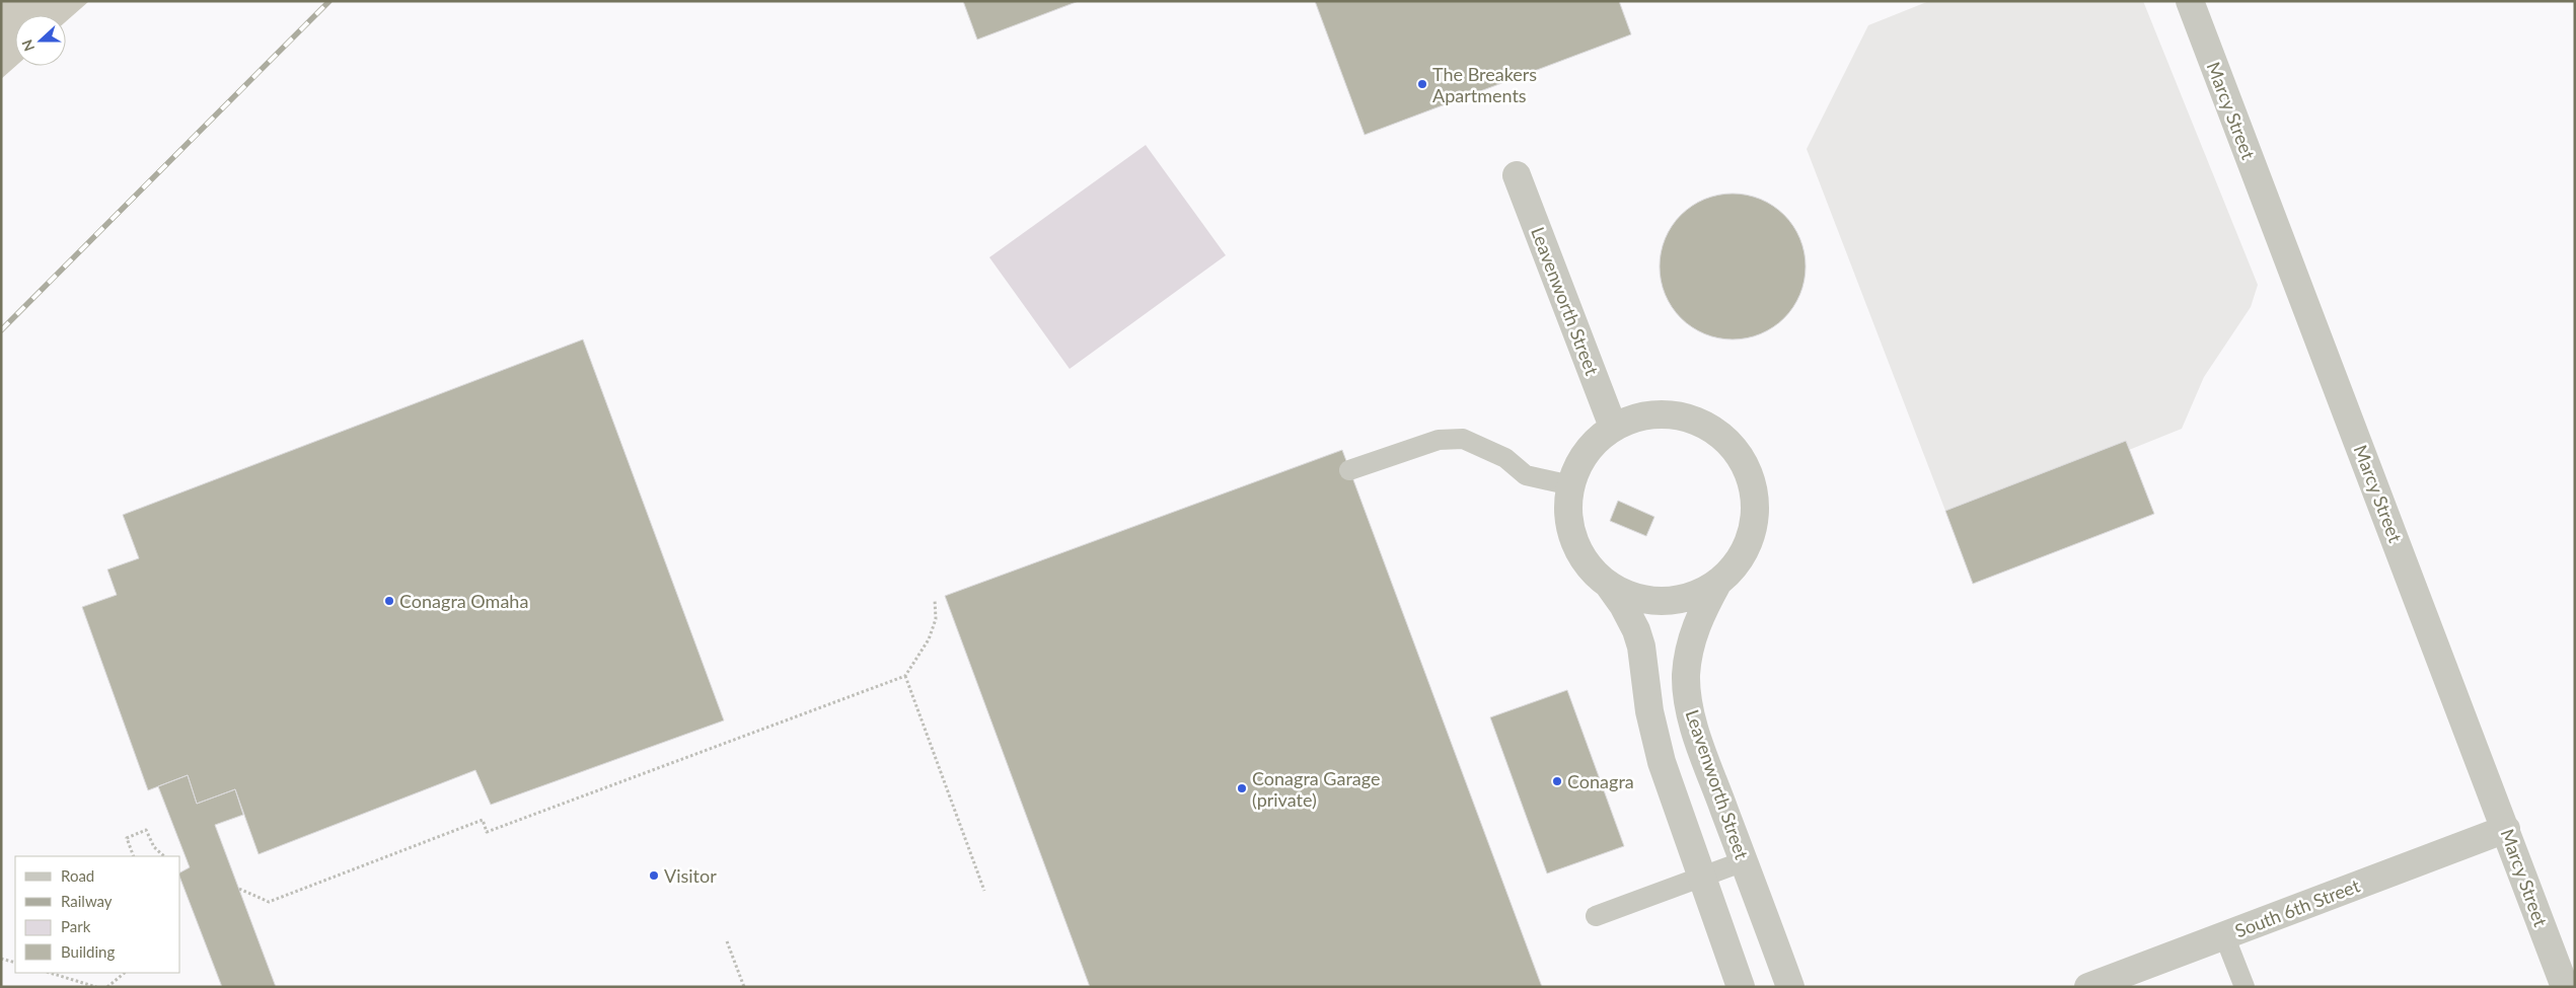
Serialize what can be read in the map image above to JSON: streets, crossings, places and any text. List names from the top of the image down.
{
  "streets": {
    "street": ["Marcy Street", "Leavenworth Street", "South 6th Street"]
  },
  "crossings": [
    ["Marcy Street", "South 6th Street"]
  ],
  "places": [
    "The Breakers Apartments",
    "Conagra Omaha",
    "Conagra",
    "Conagra Garage (private)",
    "Visitor"
  ],
  "legend": [
    "Road",
    "Railway",
    "Park",
    "Building"
  ],
  "north": "left"
}
